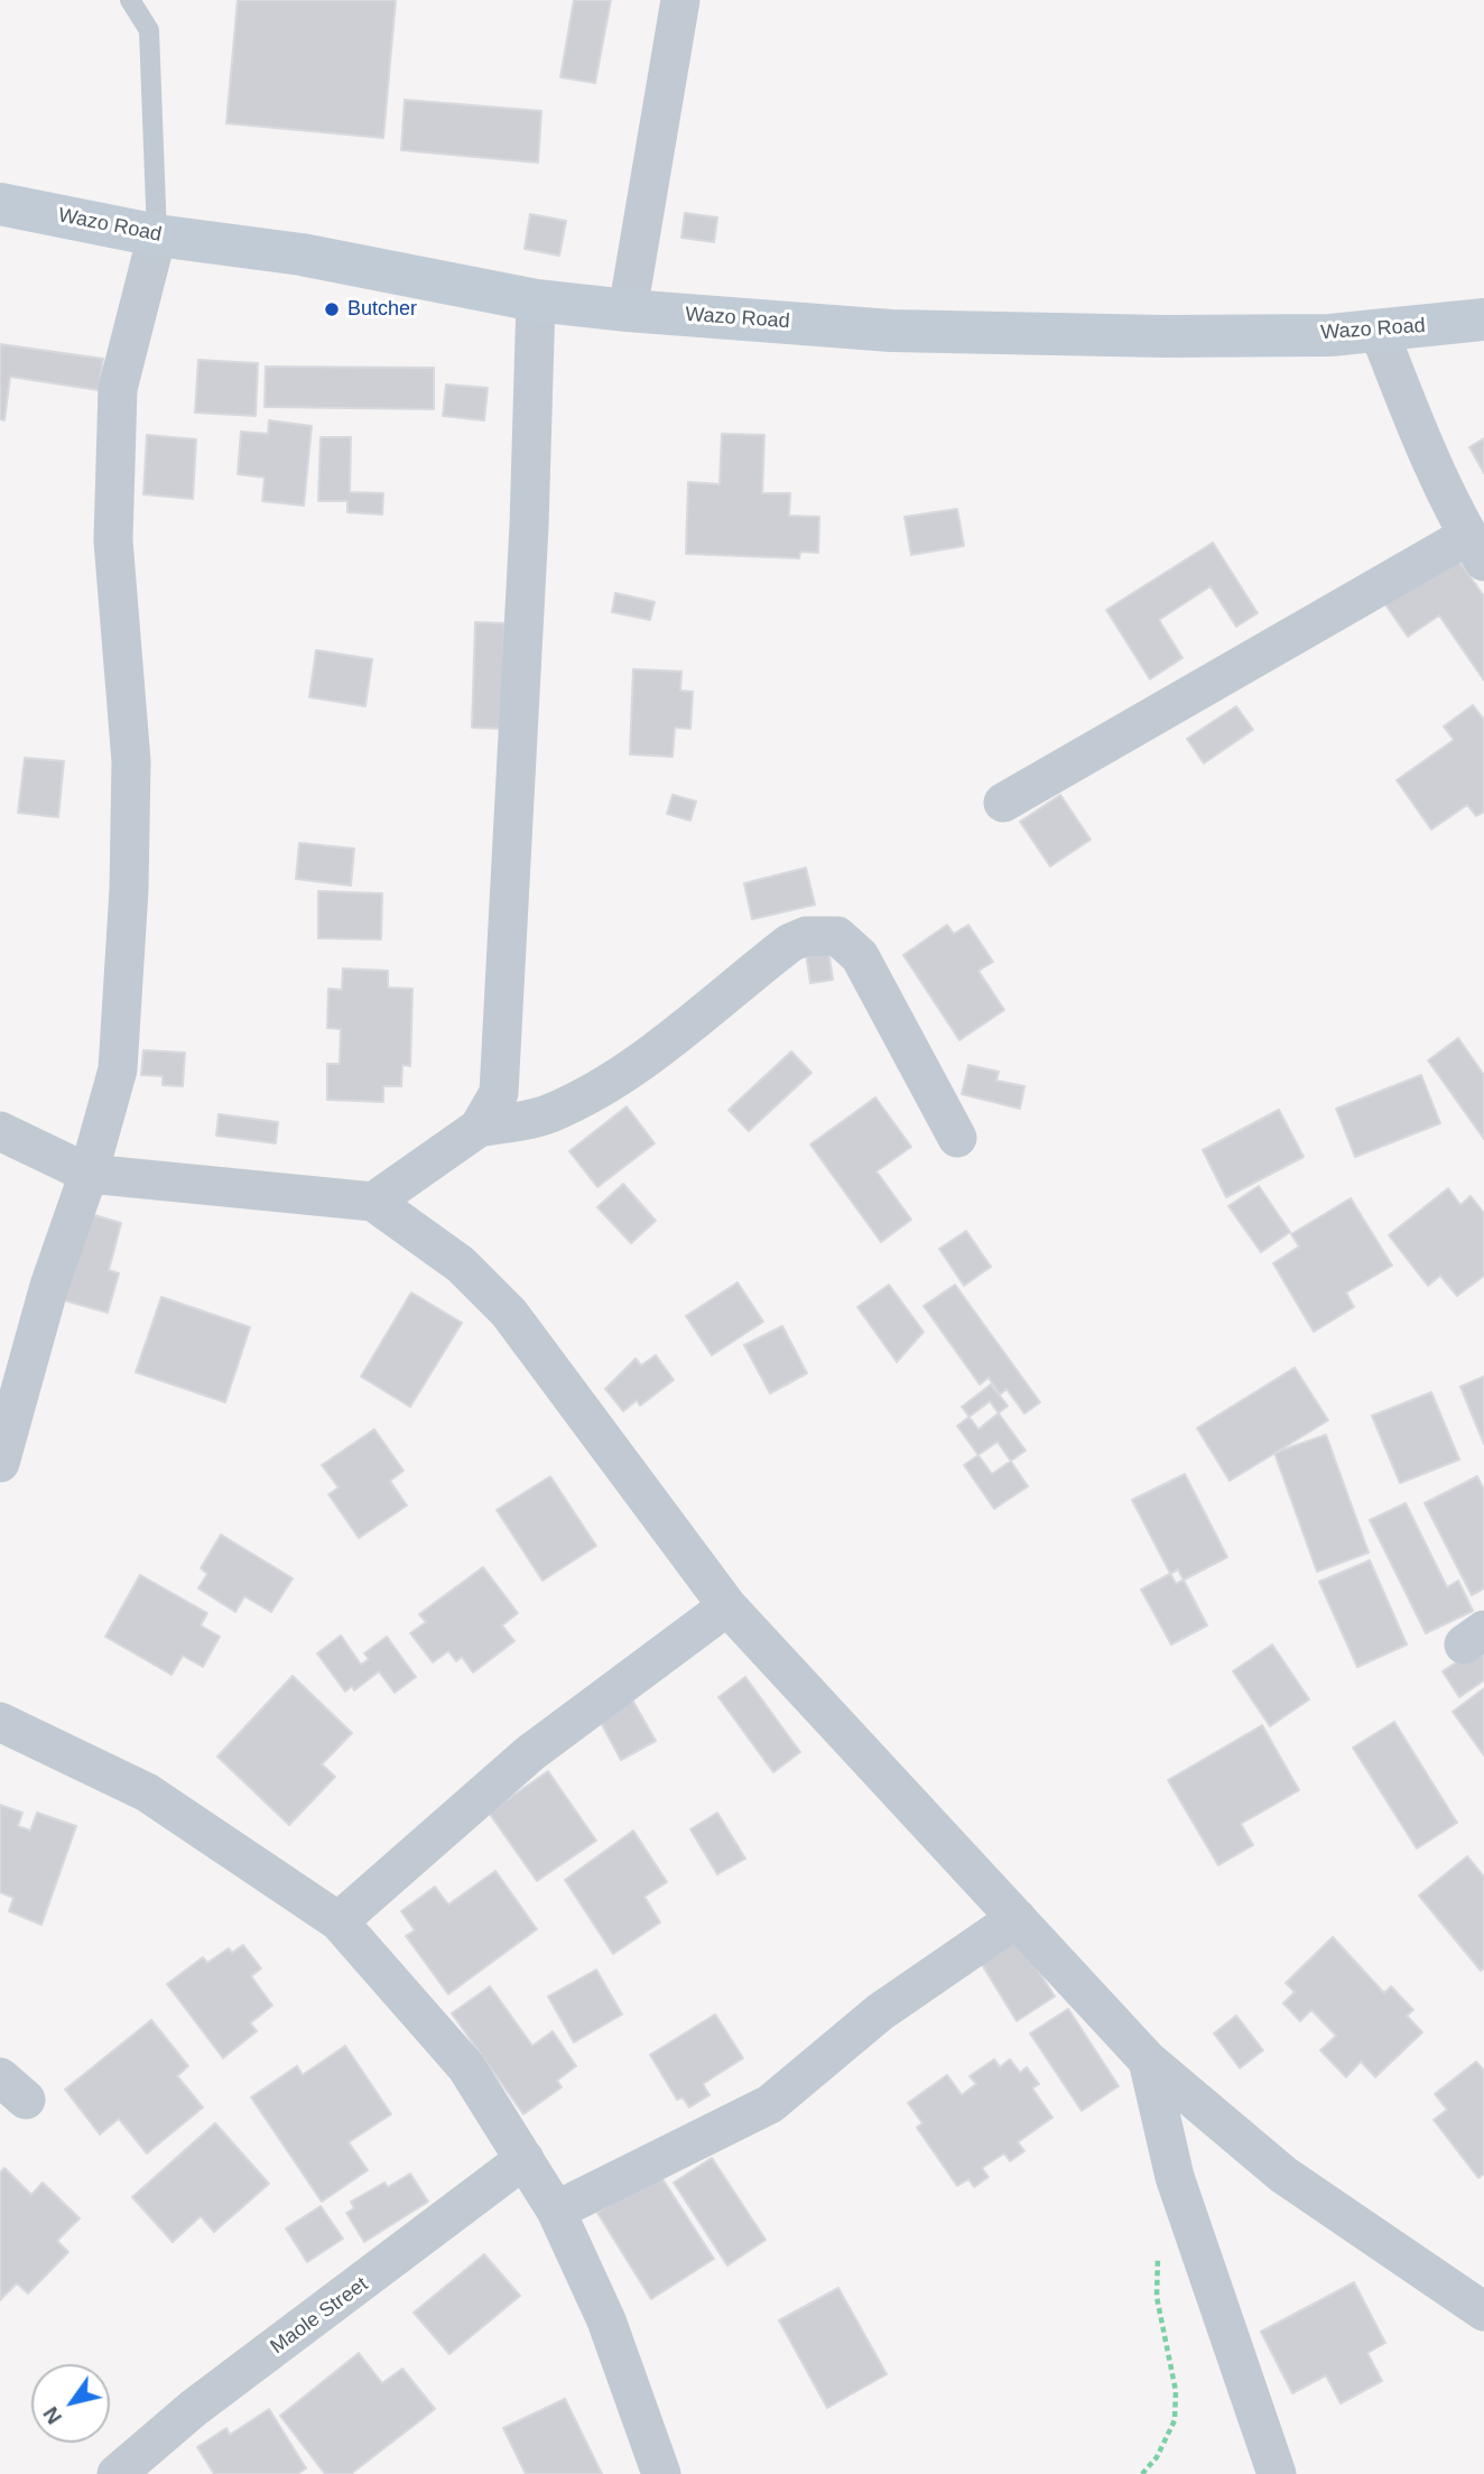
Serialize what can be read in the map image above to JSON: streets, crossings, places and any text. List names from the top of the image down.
{
  "streets": {
    "main road": ["Wazo Road"],
    "street": ["Maole Street"]
  },
  "places": ["Butcher"],
  "north": "bottom left"
}
